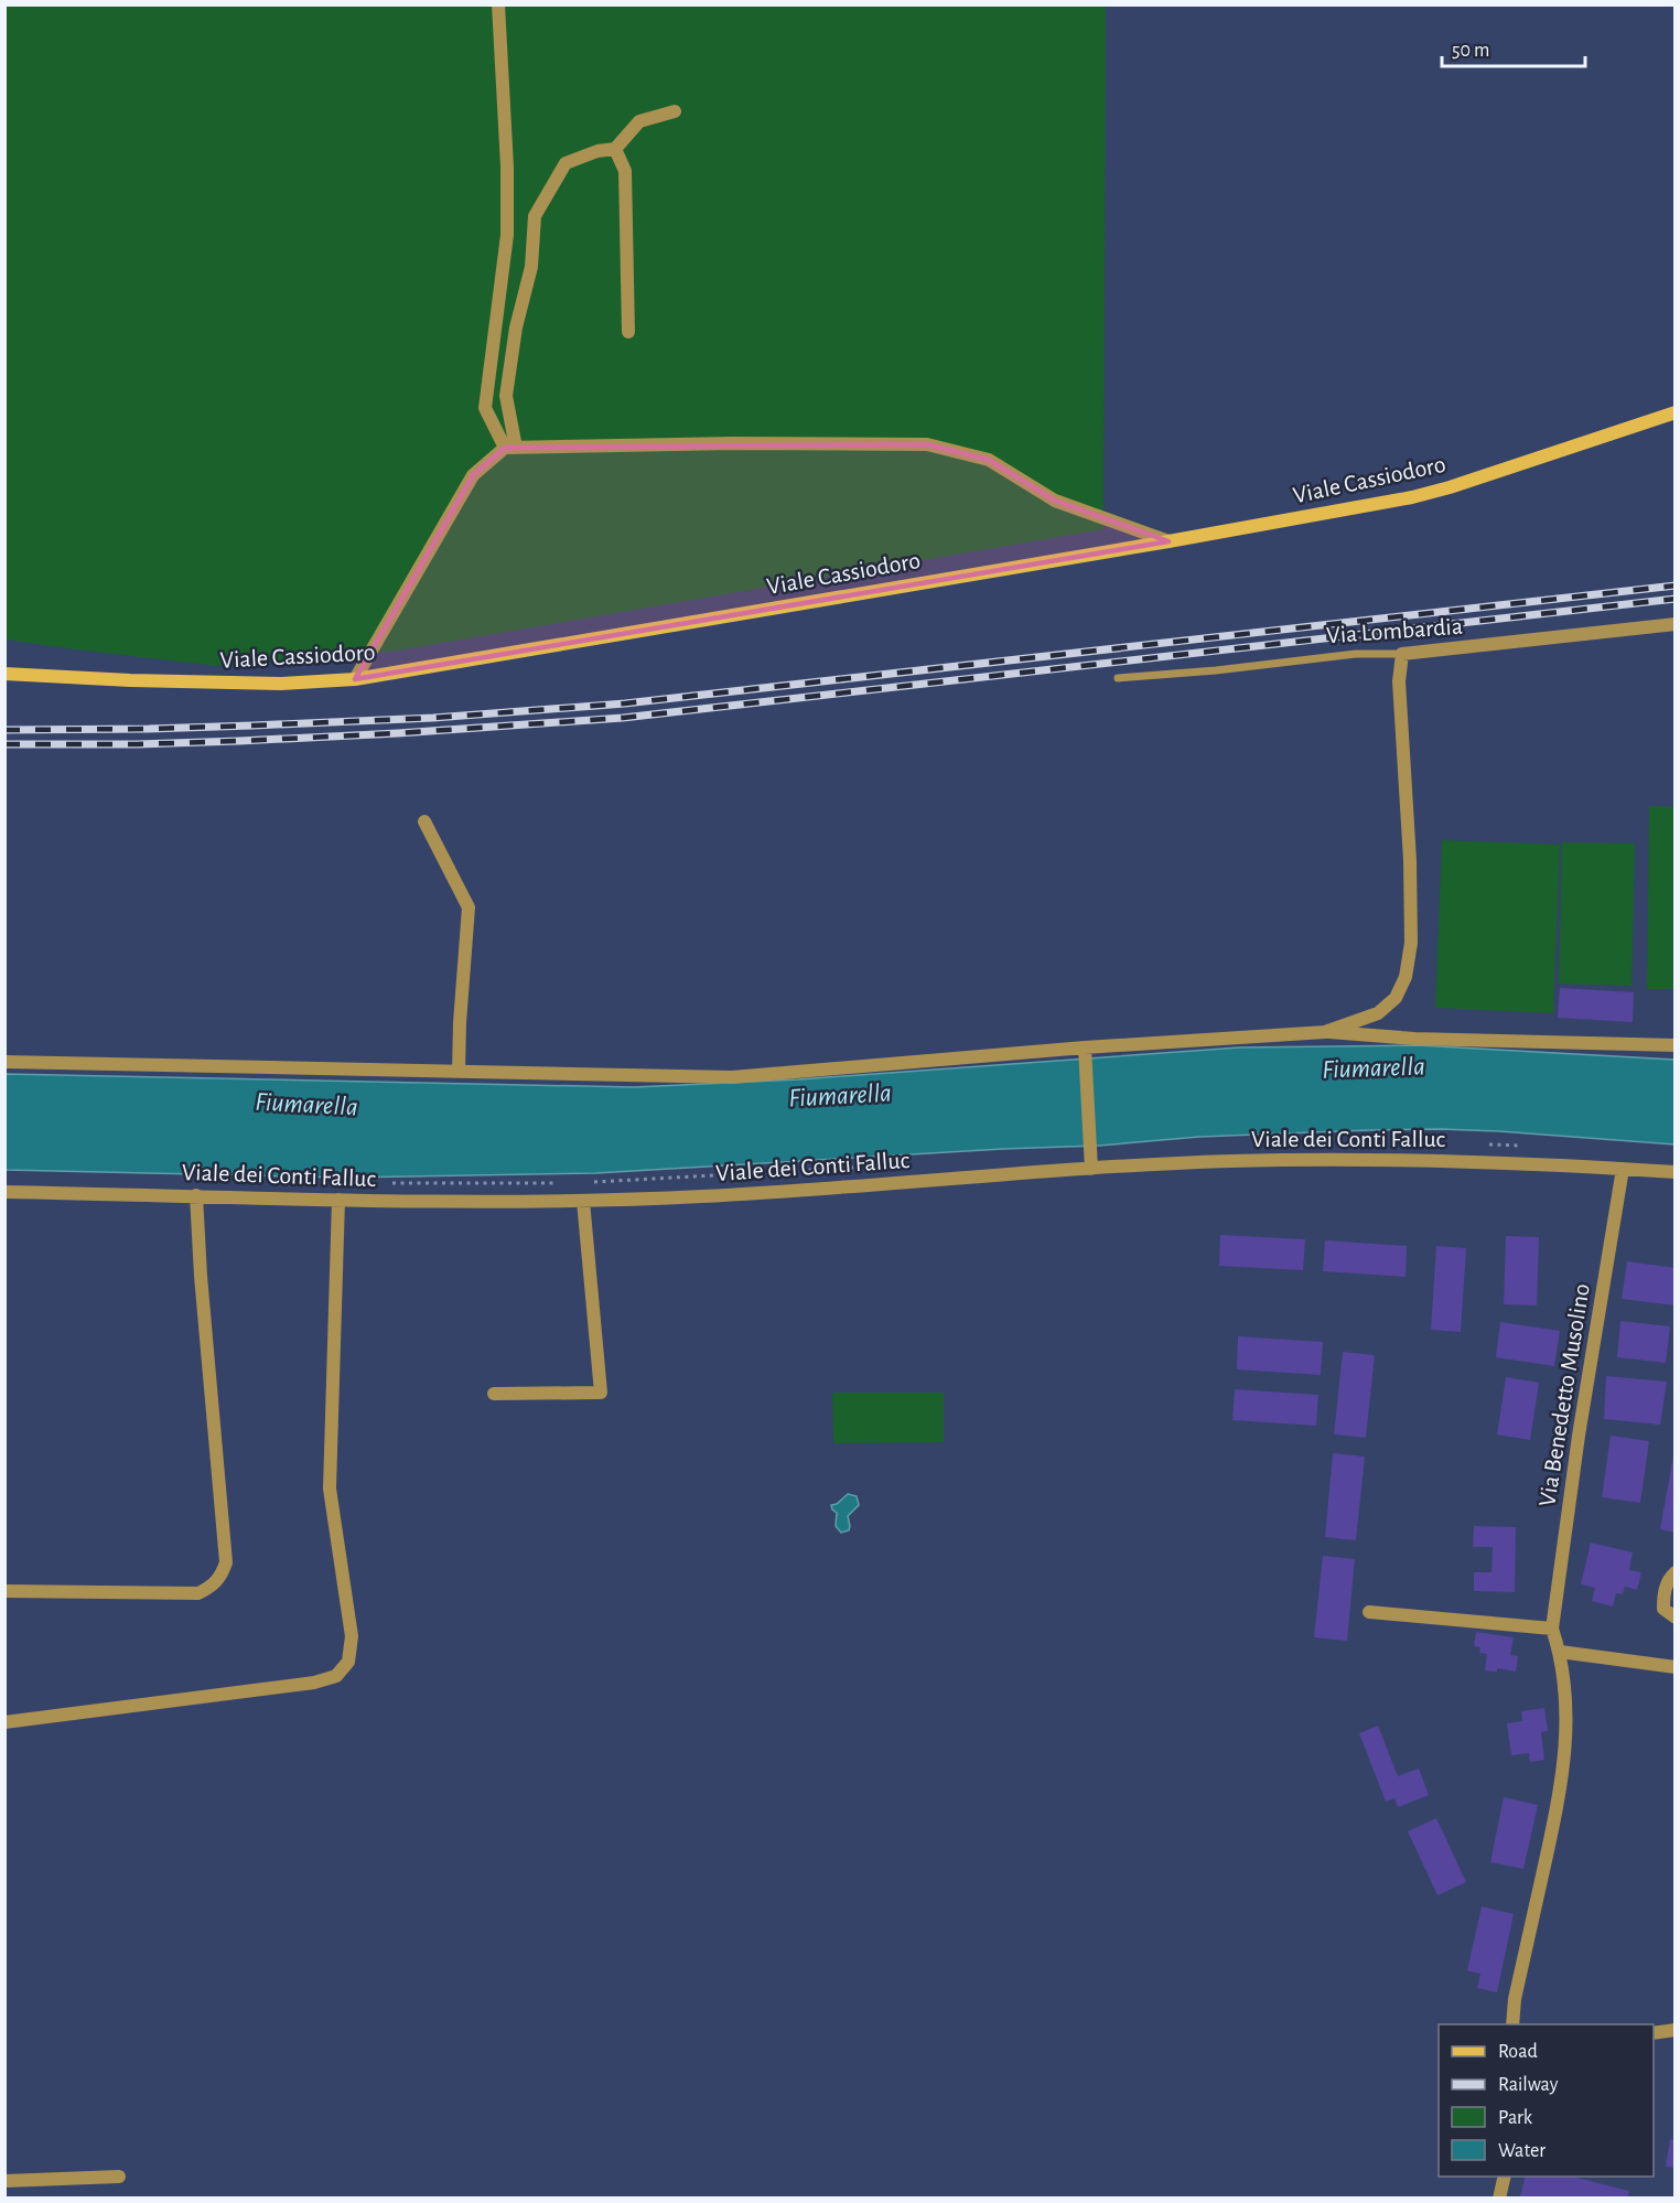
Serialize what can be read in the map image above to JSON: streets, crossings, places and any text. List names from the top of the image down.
{
  "streets": {
    "main road": ["Viale Cassiodoro"],
    "street": ["Via Lombardia", "Viale dei Conti Falluc", "Via Benedetto Musolino"]
  },
  "crossings": [
    ["Viale dei Conti Falluc", "Via Benedetto Musolino"]
  ],
  "water": ["Fiumarella"],
  "legend": [
    "Road",
    "Railway",
    "Park",
    "Water"
  ],
  "scale_bar": "50 m"
}
